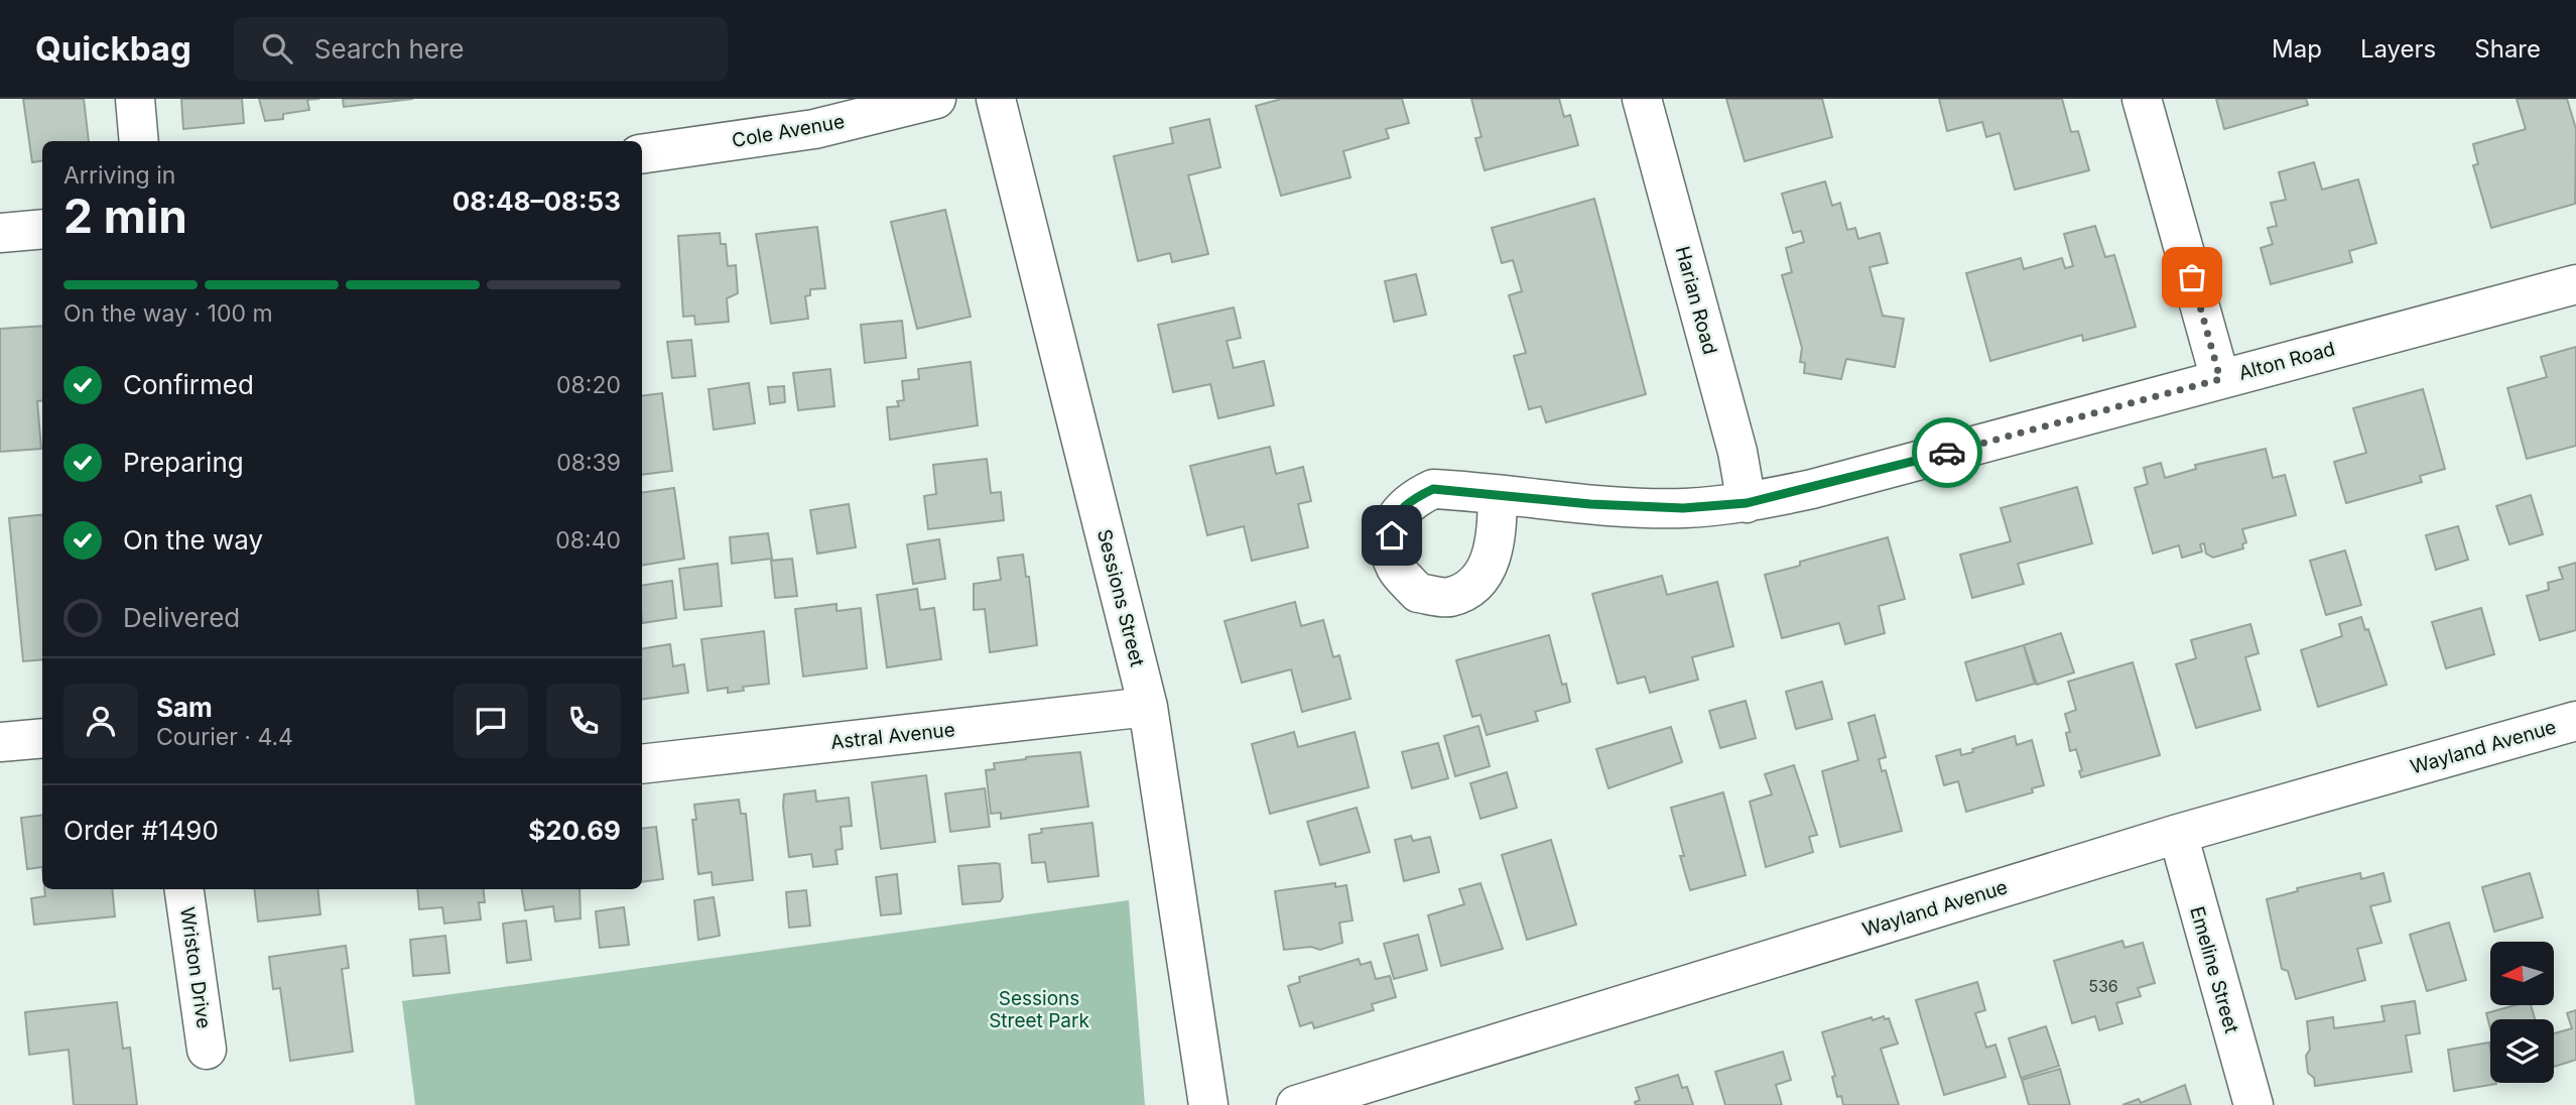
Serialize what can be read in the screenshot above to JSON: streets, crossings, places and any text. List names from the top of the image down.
{
  "streets": {
    "street": [
      "Cole Avenue",
      "Harian Road",
      "Alton Road",
      "Sessions Street",
      "Astral Avenue",
      "Wayland Avenue",
      "Wriston Drive",
      "Emeline Street"
    ]
  },
  "crossings": [
    ["Harian Road", "Alton Road"],
    ["Sessions Street", "Astral Avenue"],
    ["Wayland Avenue", "Emeline Street"]
  ],
  "parks": ["Sessions Street Park"],
  "house_numbers": ["536"],
  "north": "left",
  "page": {
    "header": "Quickbag",
    "search": "Search here",
    "nav": ["Map", "Layers", "Share"],
    "heading": ["2 min", "Arriving in", "08:48–08:53"],
    "panel": [
      "Sam",
      "Courier · 4.4",
      "Order #1490",
      "$20.69"
    ],
    "bar": "On the way · 100 m",
    "list": [
      ["Confirmed", "08:20"],
      ["Preparing", "08:39"],
      ["On the way", "08:40"],
      "Delivered"
    ]
  }
}
